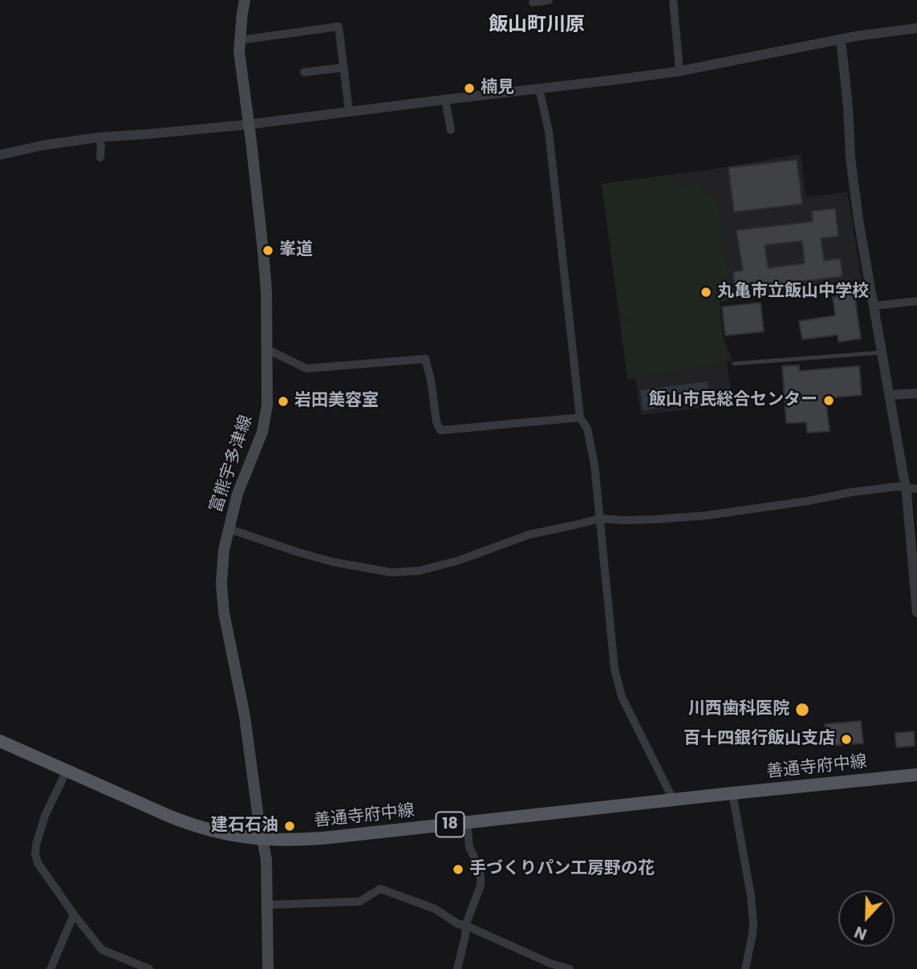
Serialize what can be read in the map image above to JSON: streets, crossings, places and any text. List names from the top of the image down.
{
  "streets": {
    "main road": ["富熊宇多津線", "善通寺府中線", "18"]
  },
  "crossings": [
    ["富熊宇多津線", "善通寺府中線"]
  ],
  "districts": ["飯山町川原"],
  "places": [
    "楠見",
    "峯道",
    "丸亀市立飯山中学校",
    "飯山市民総合センター",
    "岩田美容室",
    "川西歯科医院",
    "百十四銀行飯山支店",
    "建石石油",
    "手づくりパン工房野の花"
  ],
  "north": "bottom"
}
